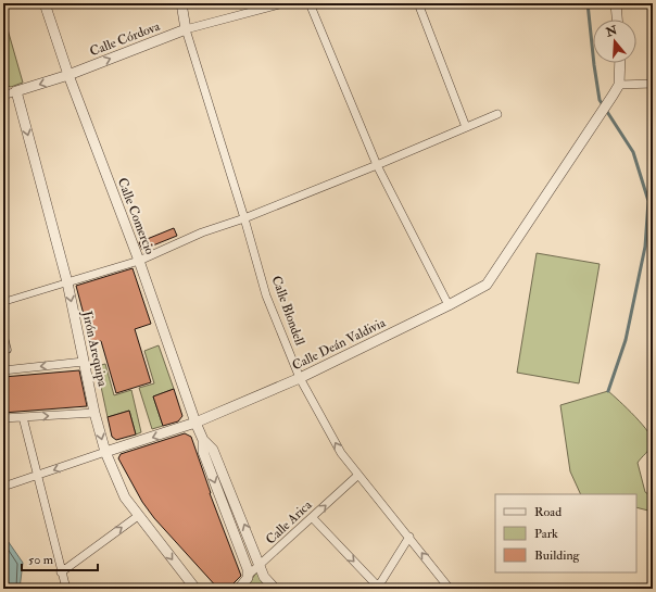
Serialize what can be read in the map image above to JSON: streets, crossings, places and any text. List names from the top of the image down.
{
  "streets": {
    "street": [
      "Calle Córdova",
      "Calle Comercio",
      "Calle Blondell",
      "Calle Deán Valdivia",
      "Jirón Arequipa",
      "Calle Arica"
    ]
  },
  "crossings": [
    ["Calle Córdova", "Calle Comercio"],
    ["Calle Córdova", "Calle Blondell"],
    ["Calle Córdova", "Jirón Arequipa"],
    ["Calle Comercio", "Calle Deán Valdivia"],
    ["Calle Comercio", "Calle Arica"],
    ["Calle Blondell", "Calle Deán Valdivia"],
    ["Calle Blondell", "Calle Arica"],
    ["Calle Deán Valdivia", "Jirón Arequipa"]
  ],
  "one_way": ["Jirón Arequipa", "Calle Arica"],
  "legend": ["Road", "Park", "Building"],
  "scale_bar": "50 m",
  "north": "top"
}
